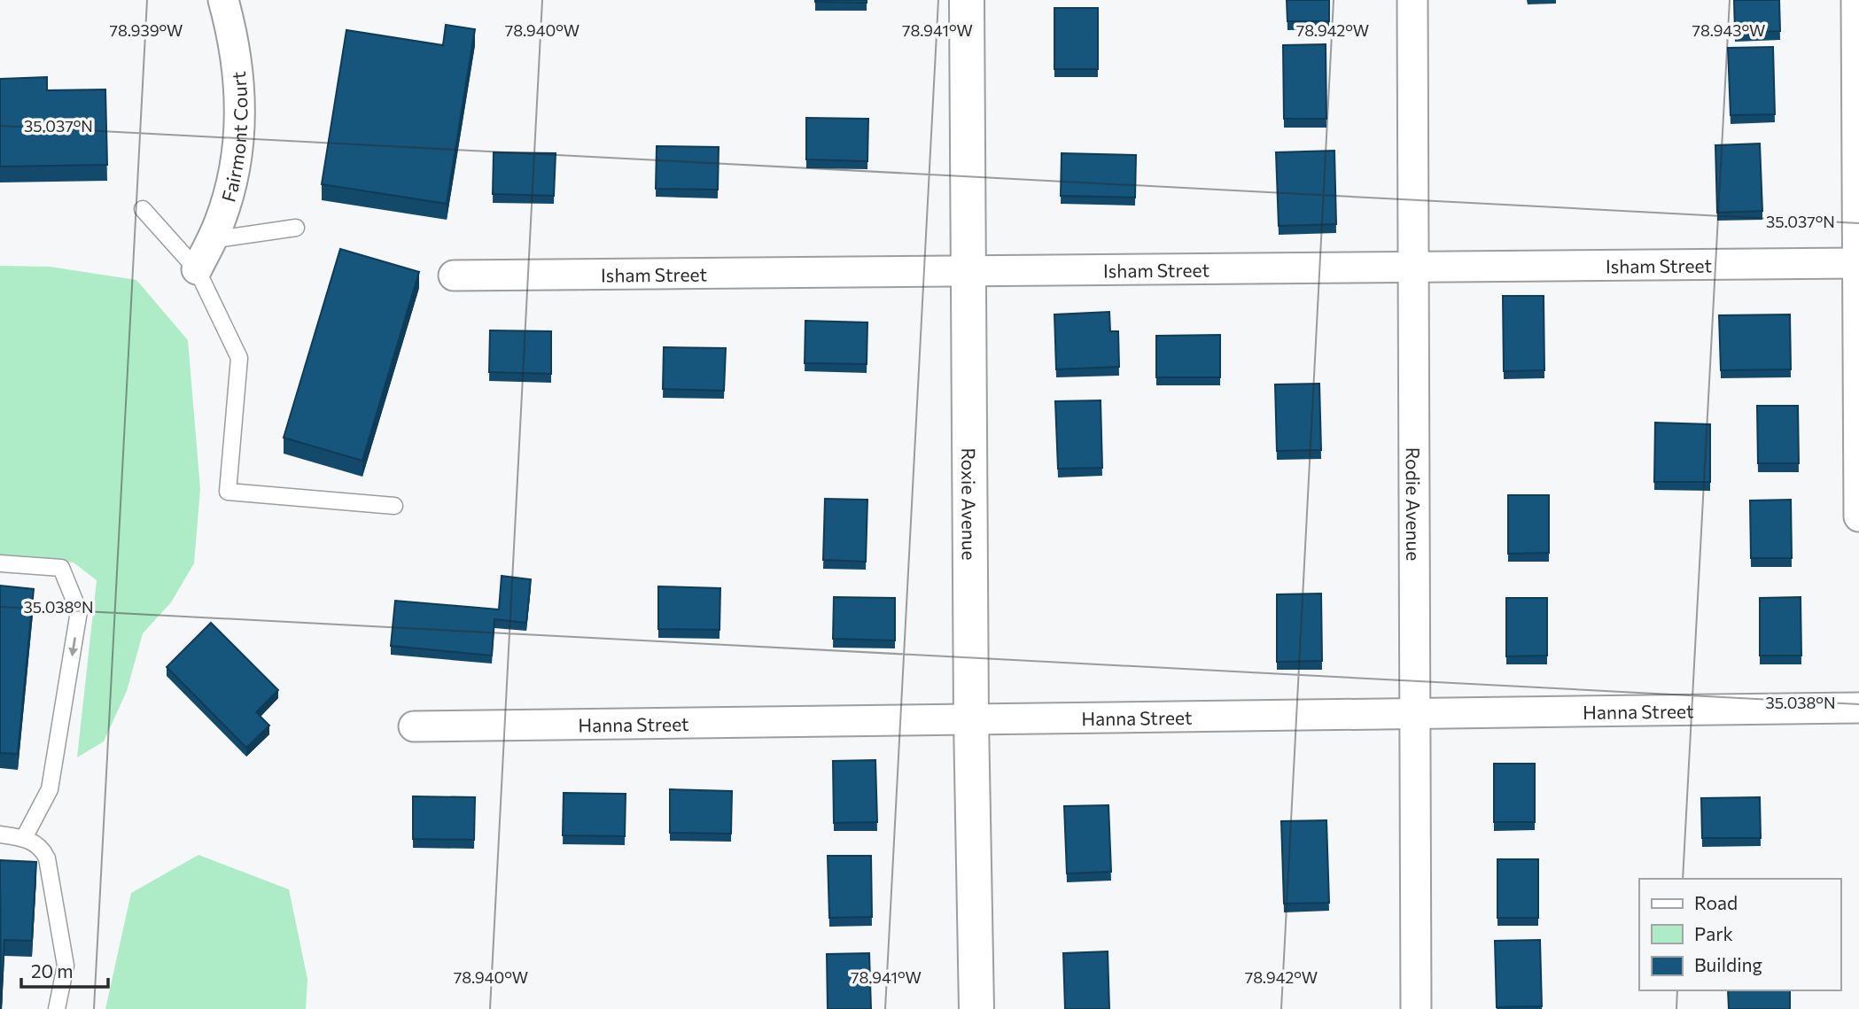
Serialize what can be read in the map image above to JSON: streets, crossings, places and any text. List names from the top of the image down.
{
  "streets": {
    "street": [
      "Fairmont Court",
      "Isham Street",
      "Roxie Avenue",
      "Rodie Avenue",
      "Hanna Street"
    ]
  },
  "crossings": [
    ["Isham Street", "Roxie Avenue"],
    ["Isham Street", "Rodie Avenue"],
    ["Roxie Avenue", "Hanna Street"],
    ["Rodie Avenue", "Hanna Street"]
  ],
  "legend": ["Road", "Park", "Building"],
  "scale_bar": "20 m",
  "coordinates": [
    "78.939°W",
    "78.940°W",
    "78.941°W",
    "78.942°W",
    "78.943°W",
    "35.037°N",
    "35.038°N"
  ]
}
